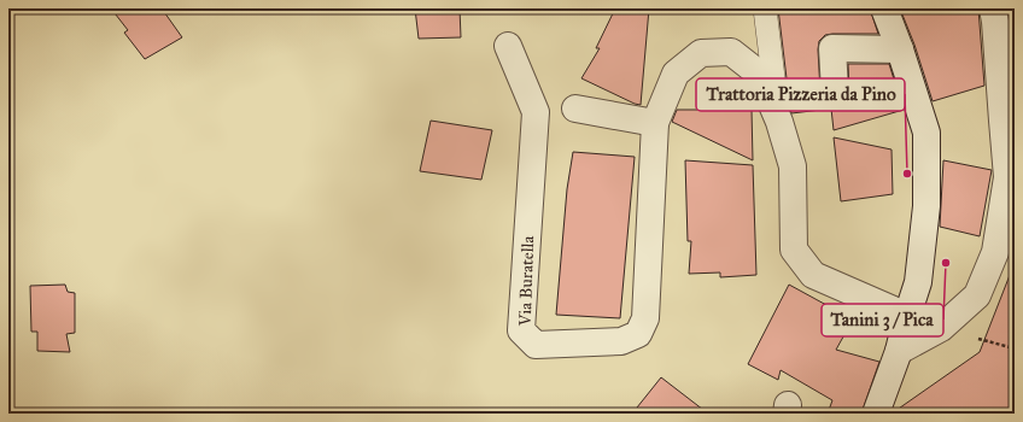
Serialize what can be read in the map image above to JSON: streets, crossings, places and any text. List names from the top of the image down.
{
  "streets": {
    "street": ["Via Buratella"]
  },
  "places": ["Trattoria Pizzeria da Pino", "Tanini 3 / Pica"]
}
